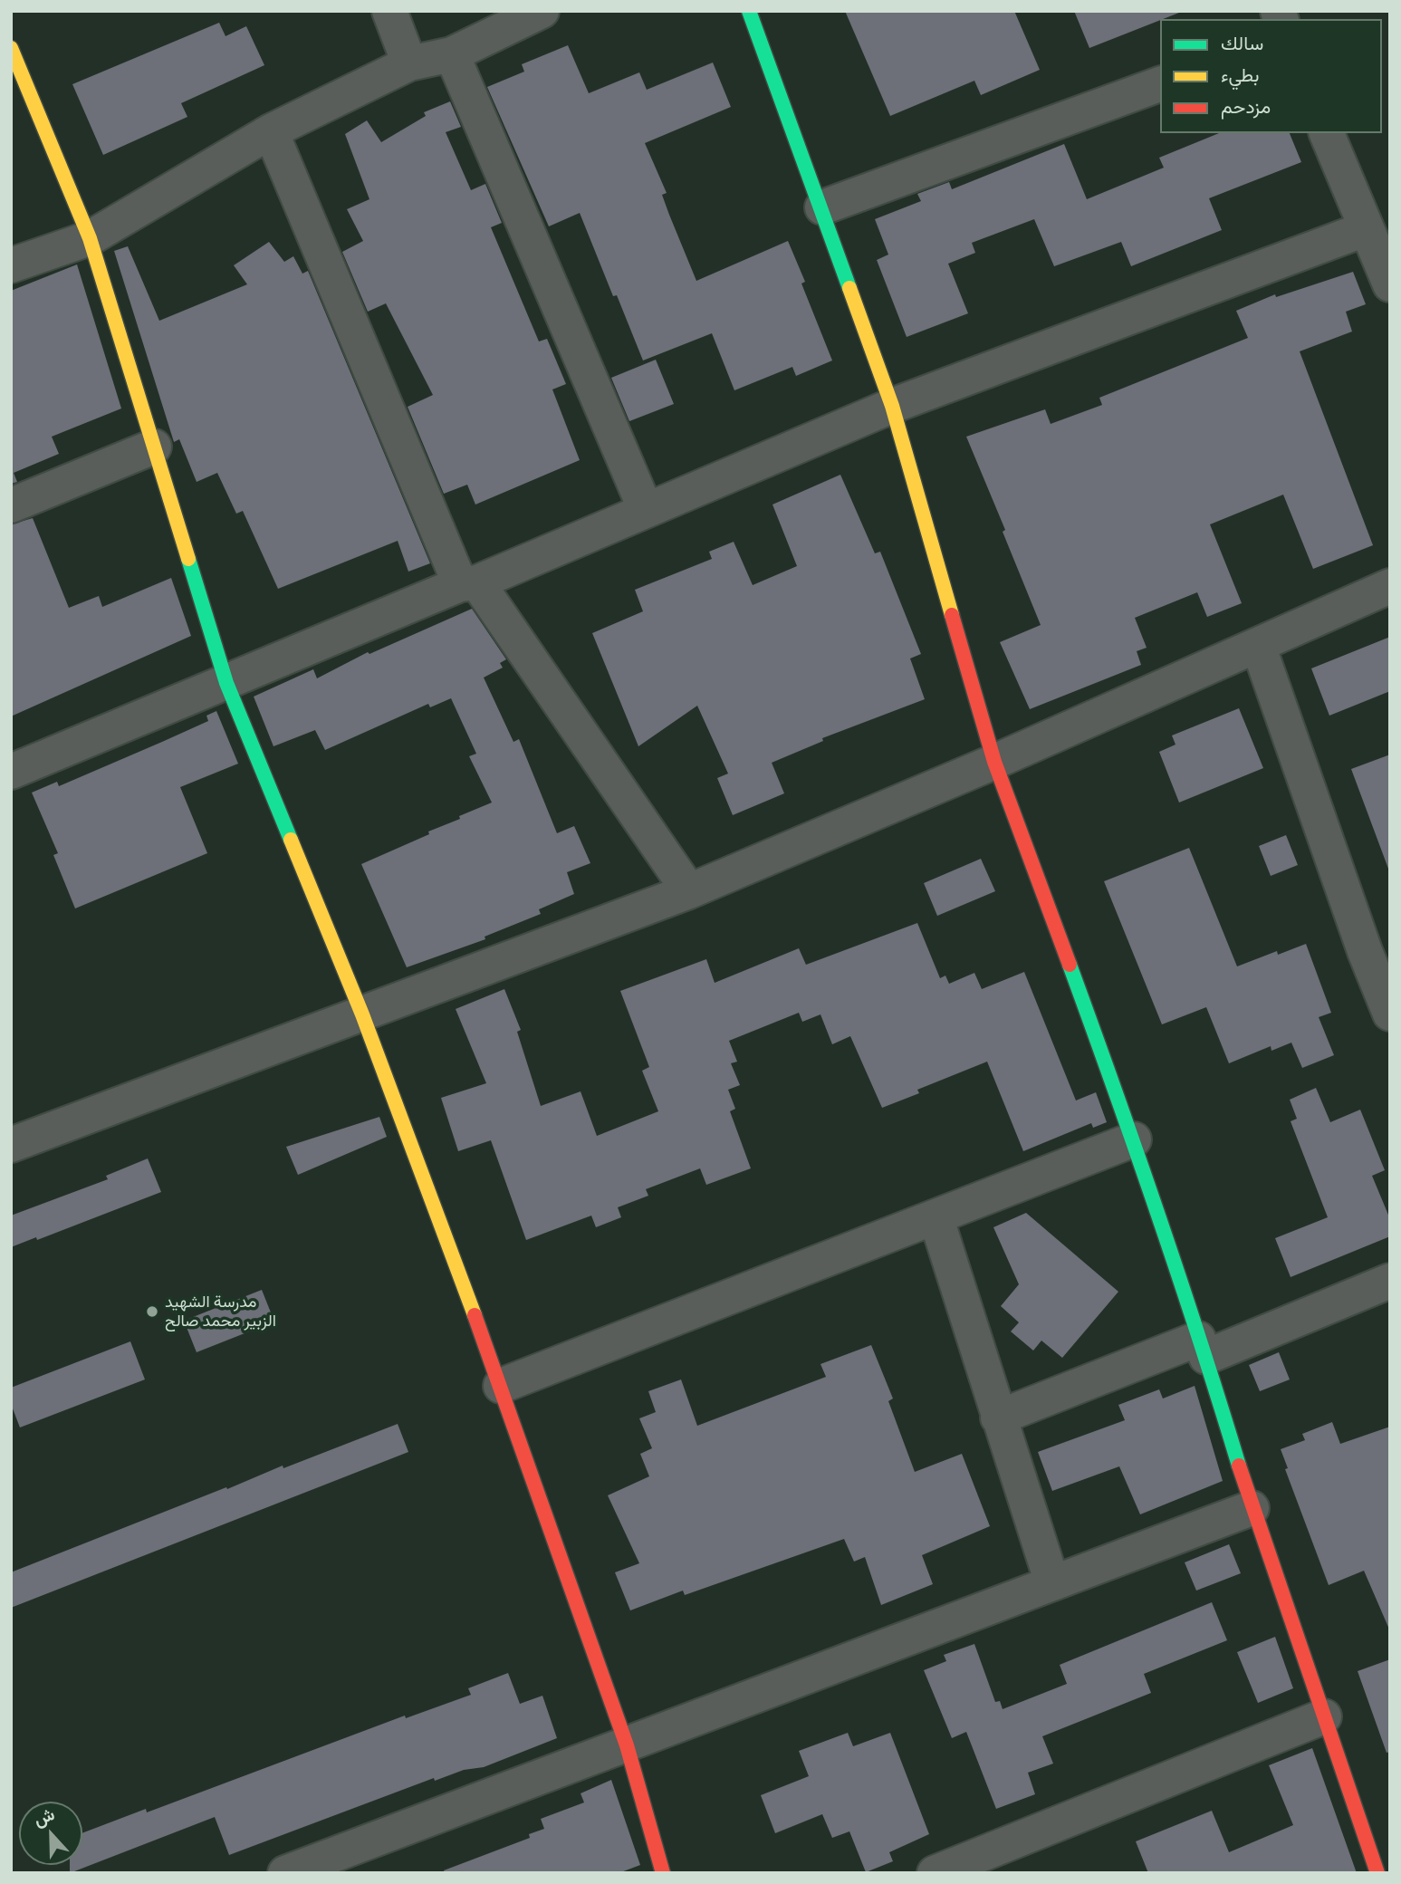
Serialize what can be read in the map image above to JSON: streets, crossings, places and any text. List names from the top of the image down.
{
  "places": ["مدرسة الشهيد الزبير محمد صالح"],
  "legend": ["سالك", "بطيء", "مزدحم"],
  "north": "top"
}
